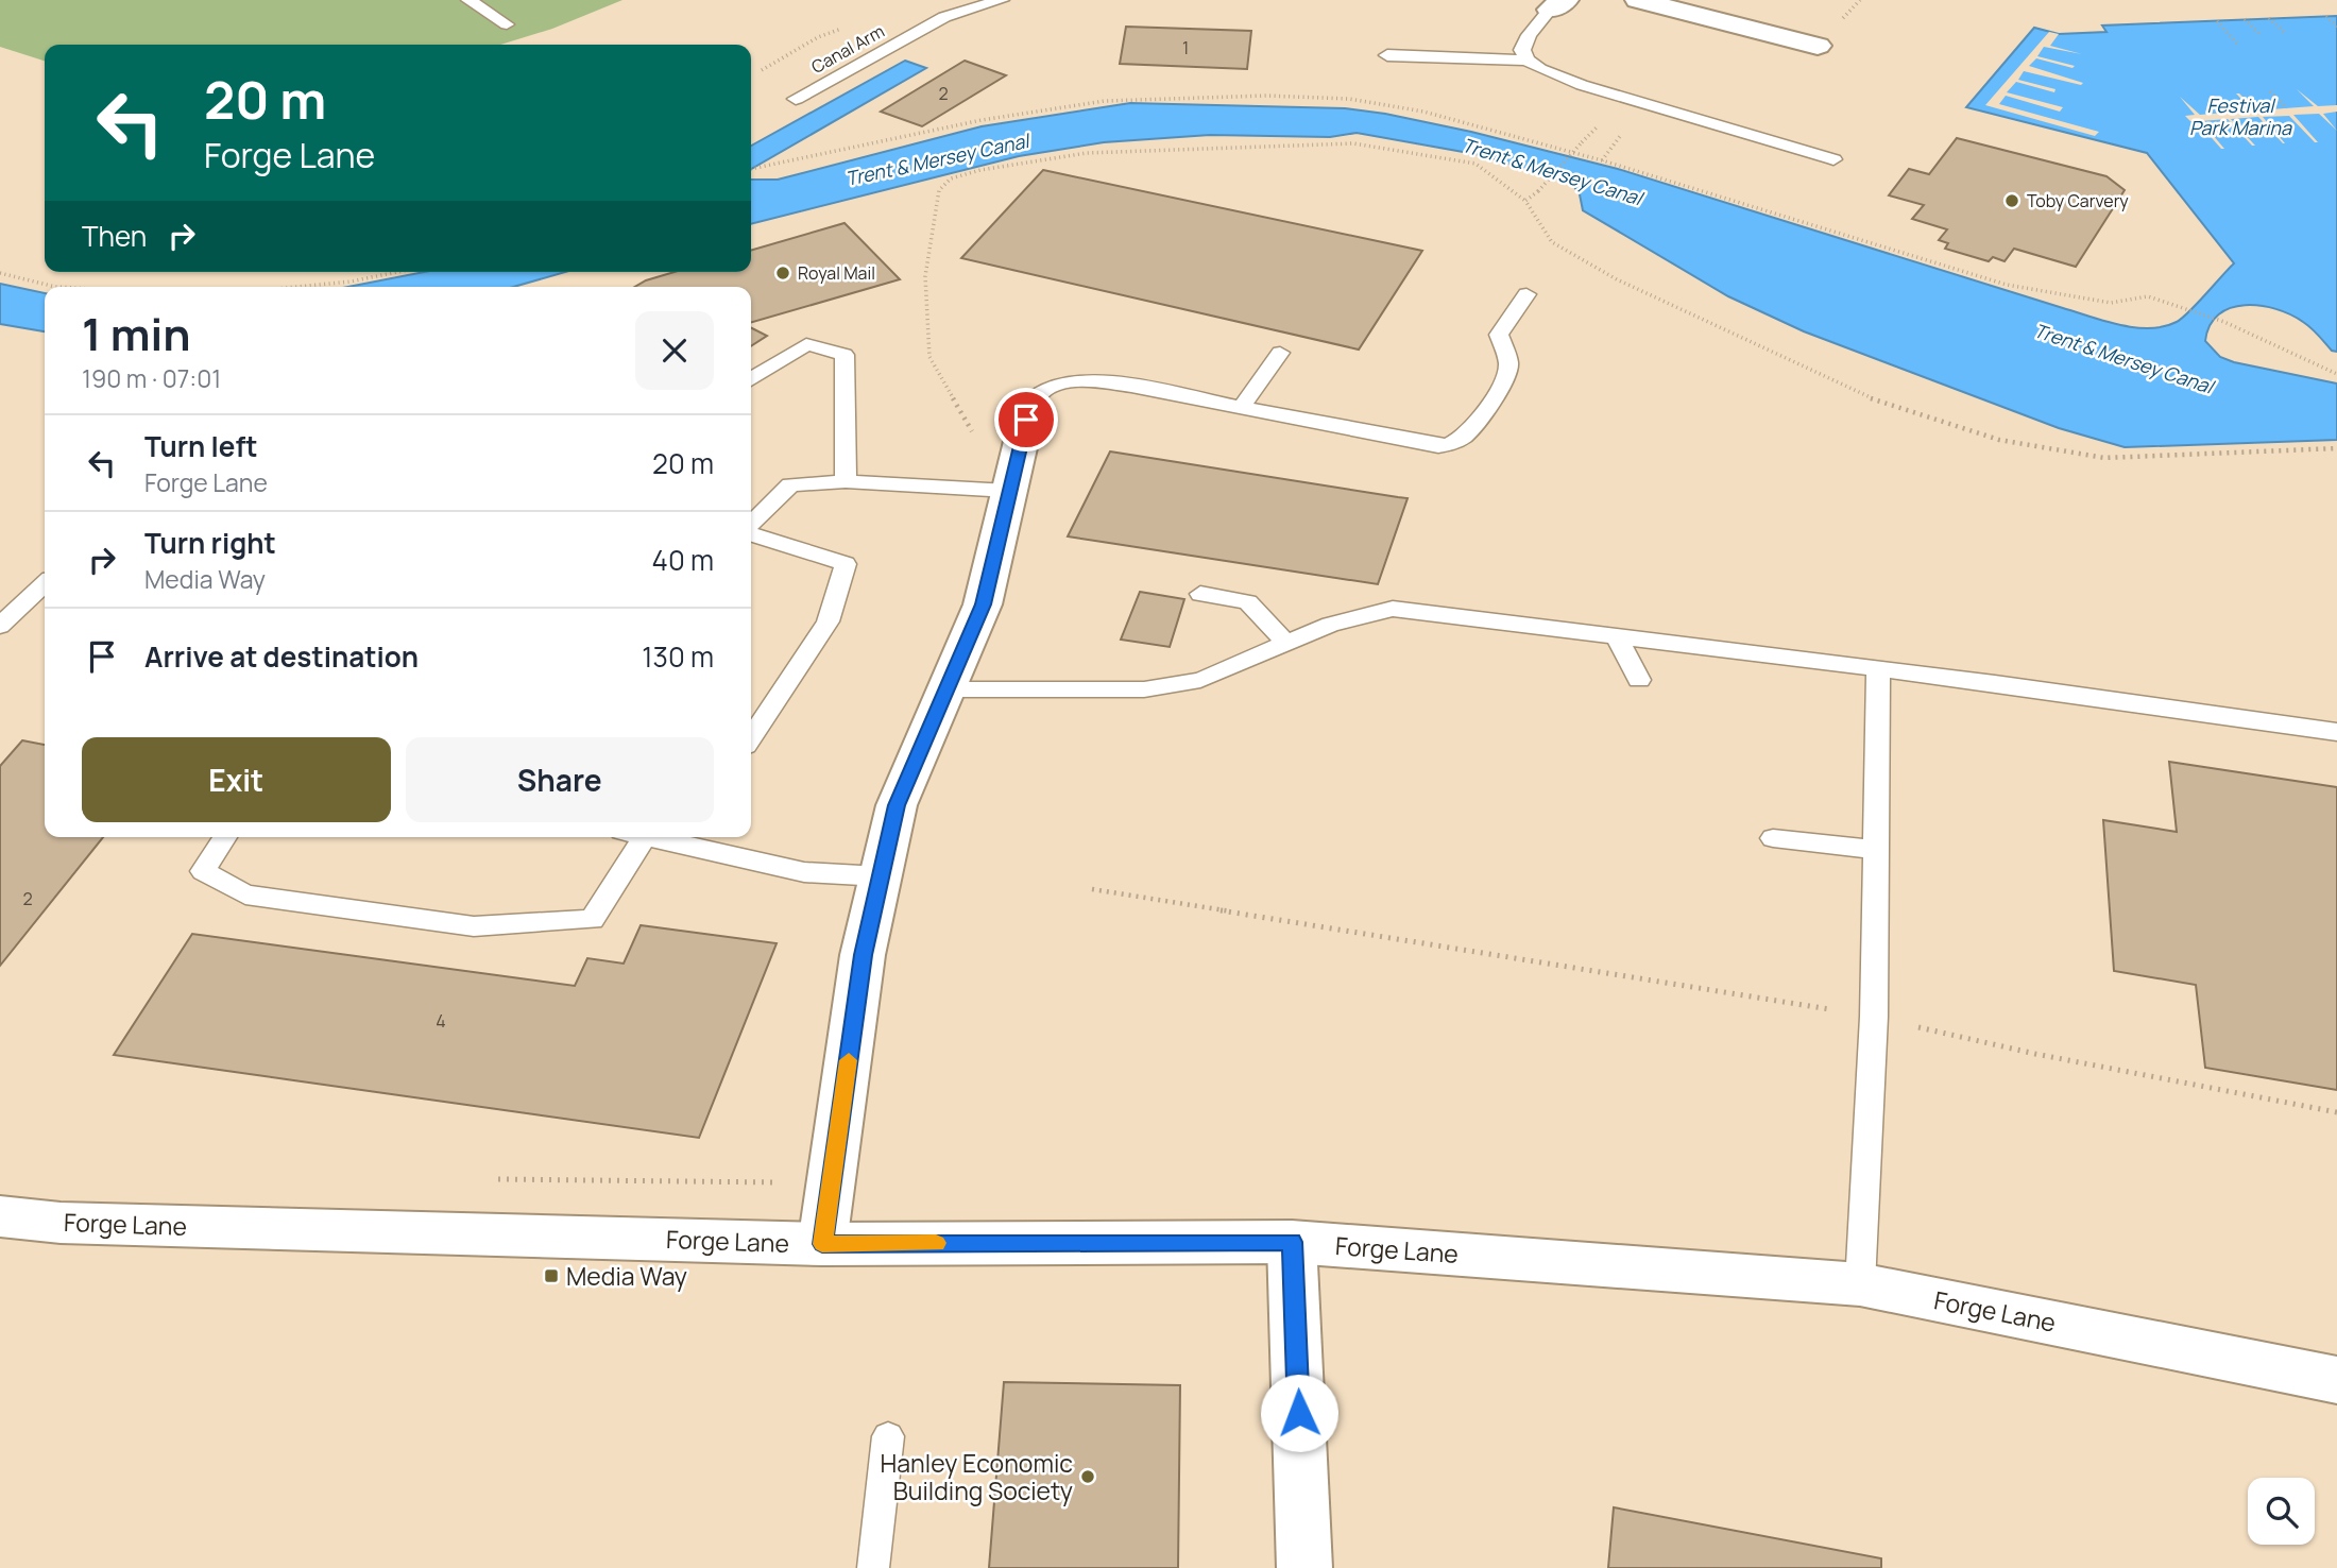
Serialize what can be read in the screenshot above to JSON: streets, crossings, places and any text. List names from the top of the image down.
{
  "streets": {
    "street": ["Forge Lane"],
    "lane": ["Canal Arm"]
  },
  "water": ["Festival Park Marina", "Trent & Mersey Canal"],
  "places": {
    "other": ["Toby Carvery", "Royal Mail", "Hanley Economic Building Society"],
    "transit": ["Media Way"]
  },
  "house_numbers": [
    "1",
    "2",
    "2",
    "4"
  ],
  "page": {
    "turn": ["20 m", "Forge Lane"],
    "then": "Then",
    "heading": ["1 min", "190 m · 07:01"],
    "list": [
      {
        "name": "Turn left",
        "note": "Forge Lane",
        "value": "20 m"
      },
      {
        "name": "Turn right",
        "note": "Media Way",
        "value": "40 m"
      },
      {
        "name": "Arrive at destination",
        "value": "130 m"
      }
    ],
    "buttons": ["Exit", "Share"]
  }
}
